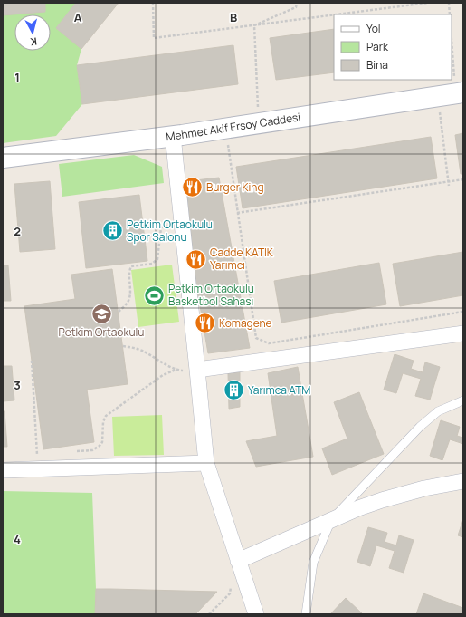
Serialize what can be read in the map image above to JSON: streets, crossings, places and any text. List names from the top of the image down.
{
  "streets": {
    "main road": ["Mehmet Akif Ersoy Caddesi"]
  },
  "places": {
    "restaurant": ["Burger King", "Cadde KATIK Yarımcı", "Komagene"],
    "building": ["Petkim Ortaokulu Spor Salonu", "Yarımca ATM"],
    "sports": ["Petkim Ortaokulu Basketbol Sahası"],
    "school or university": ["Petkim Ortaokulu"]
  },
  "legend": ["Yol", "Park", "Bina"],
  "north": "bottom",
  "grid": {
    "columns": ["A", "B"],
    "rows": [
      "1",
      "2",
      "3",
      "4"
    ]
  }
}
